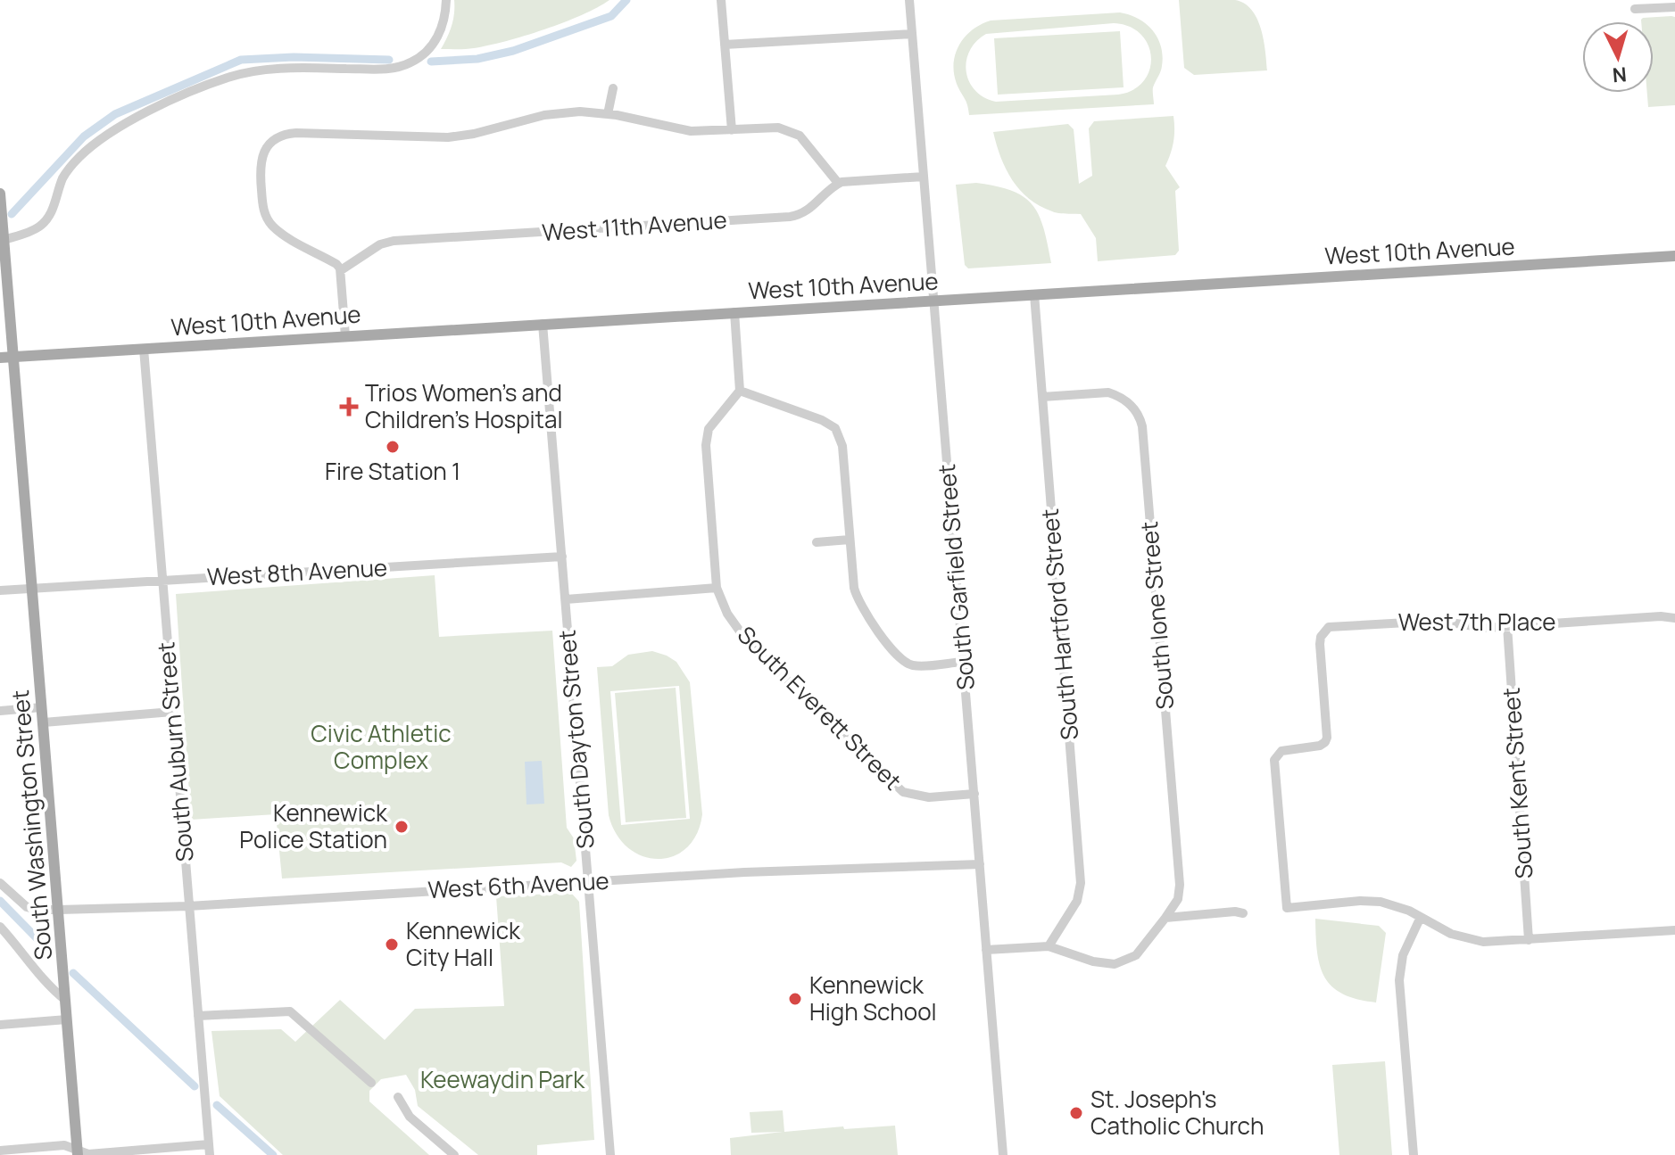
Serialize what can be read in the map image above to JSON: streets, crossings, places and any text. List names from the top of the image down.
{
  "streets": {
    "main road": ["West 10th Avenue", "South Washington Street"],
    "street": [
      "West 11th Avenue",
      "West 8th Avenue",
      "South Garfield Street",
      "South Ione Street",
      "West 7th Place",
      "South Hartford Street",
      "South Everett Street",
      "South Dayton Street",
      "South Auburn Street",
      "South Kent Street",
      "West 6th Avenue"
    ]
  },
  "crossings": [
    ["West 10th Avenue", "South Garfield Street"],
    ["West 10th Avenue", "South Hartford Street"],
    ["West 10th Avenue", "South Dayton Street"],
    ["West 10th Avenue", "South Auburn Street"],
    ["West 10th Avenue", "South Washington Street"],
    ["West 8th Avenue", "South Dayton Street"],
    ["West 8th Avenue", "South Auburn Street"],
    ["West 8th Avenue", "South Washington Street"],
    ["South Garfield Street", "South Everett Street"],
    ["South Garfield Street", "West 6th Avenue"],
    ["South Ione Street", "South Hartford Street"],
    ["West 7th Place", "South Kent Street"],
    ["South Dayton Street", "West 6th Avenue"],
    ["South Auburn Street", "West 6th Avenue"],
    ["South Washington Street", "West 6th Avenue"]
  ],
  "parks": ["Civic Athletic Complex", "Keewaydin Park"],
  "places": {
    "health": ["Trios Women's and Children's Hospital"],
    "other": [
      "Fire Station 1",
      "Kennewick Police Station",
      "Kennewick City Hall",
      "Kennewick High School",
      "St. Joseph's Catholic Church"
    ]
  },
  "north": "bottom"
}
